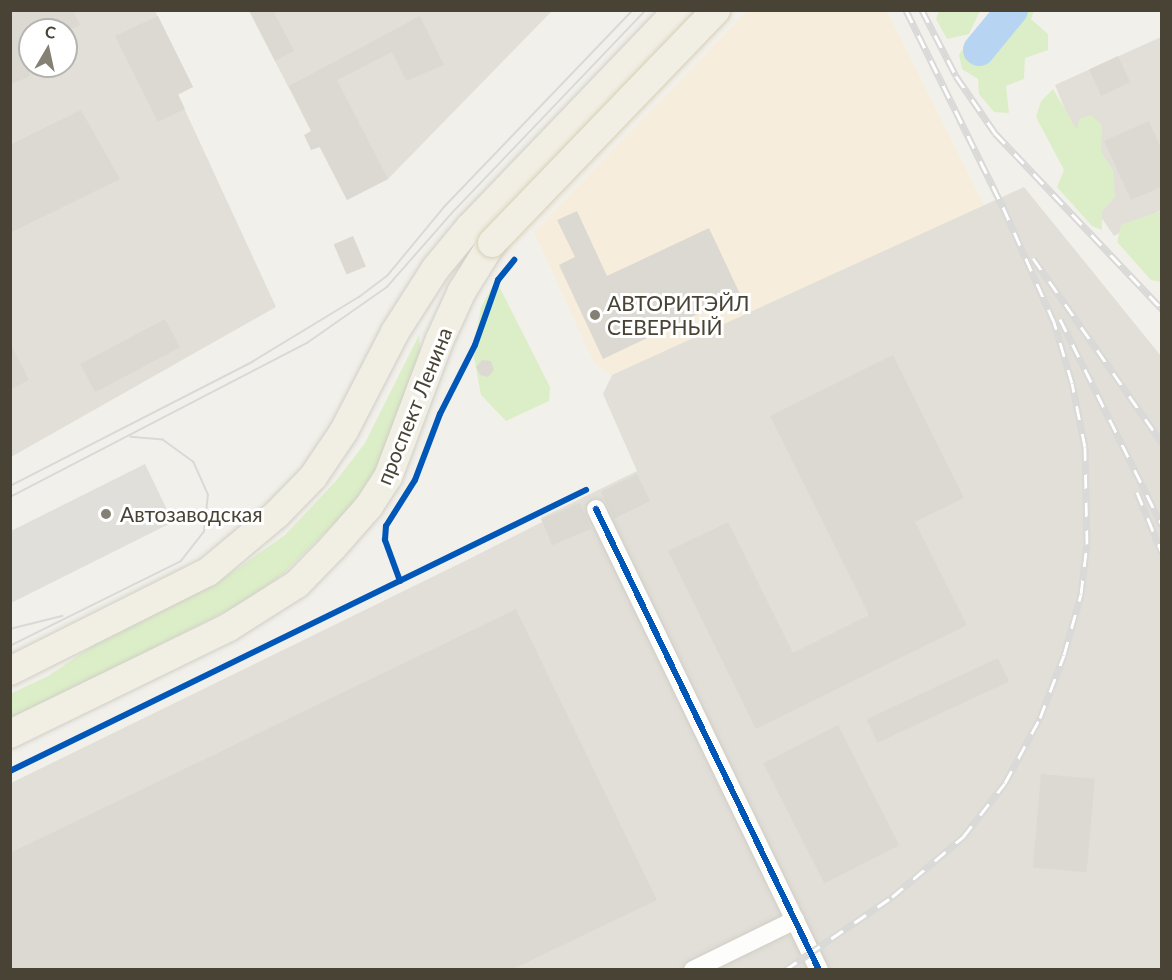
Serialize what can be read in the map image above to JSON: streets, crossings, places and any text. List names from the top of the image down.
{
  "streets": {
    "main road": ["проспект Ленина"]
  },
  "places": ["АВТОРИТЭЙЛ СЕВЕРНЫЙ", "Автозаводская"],
  "north": "top"
}
